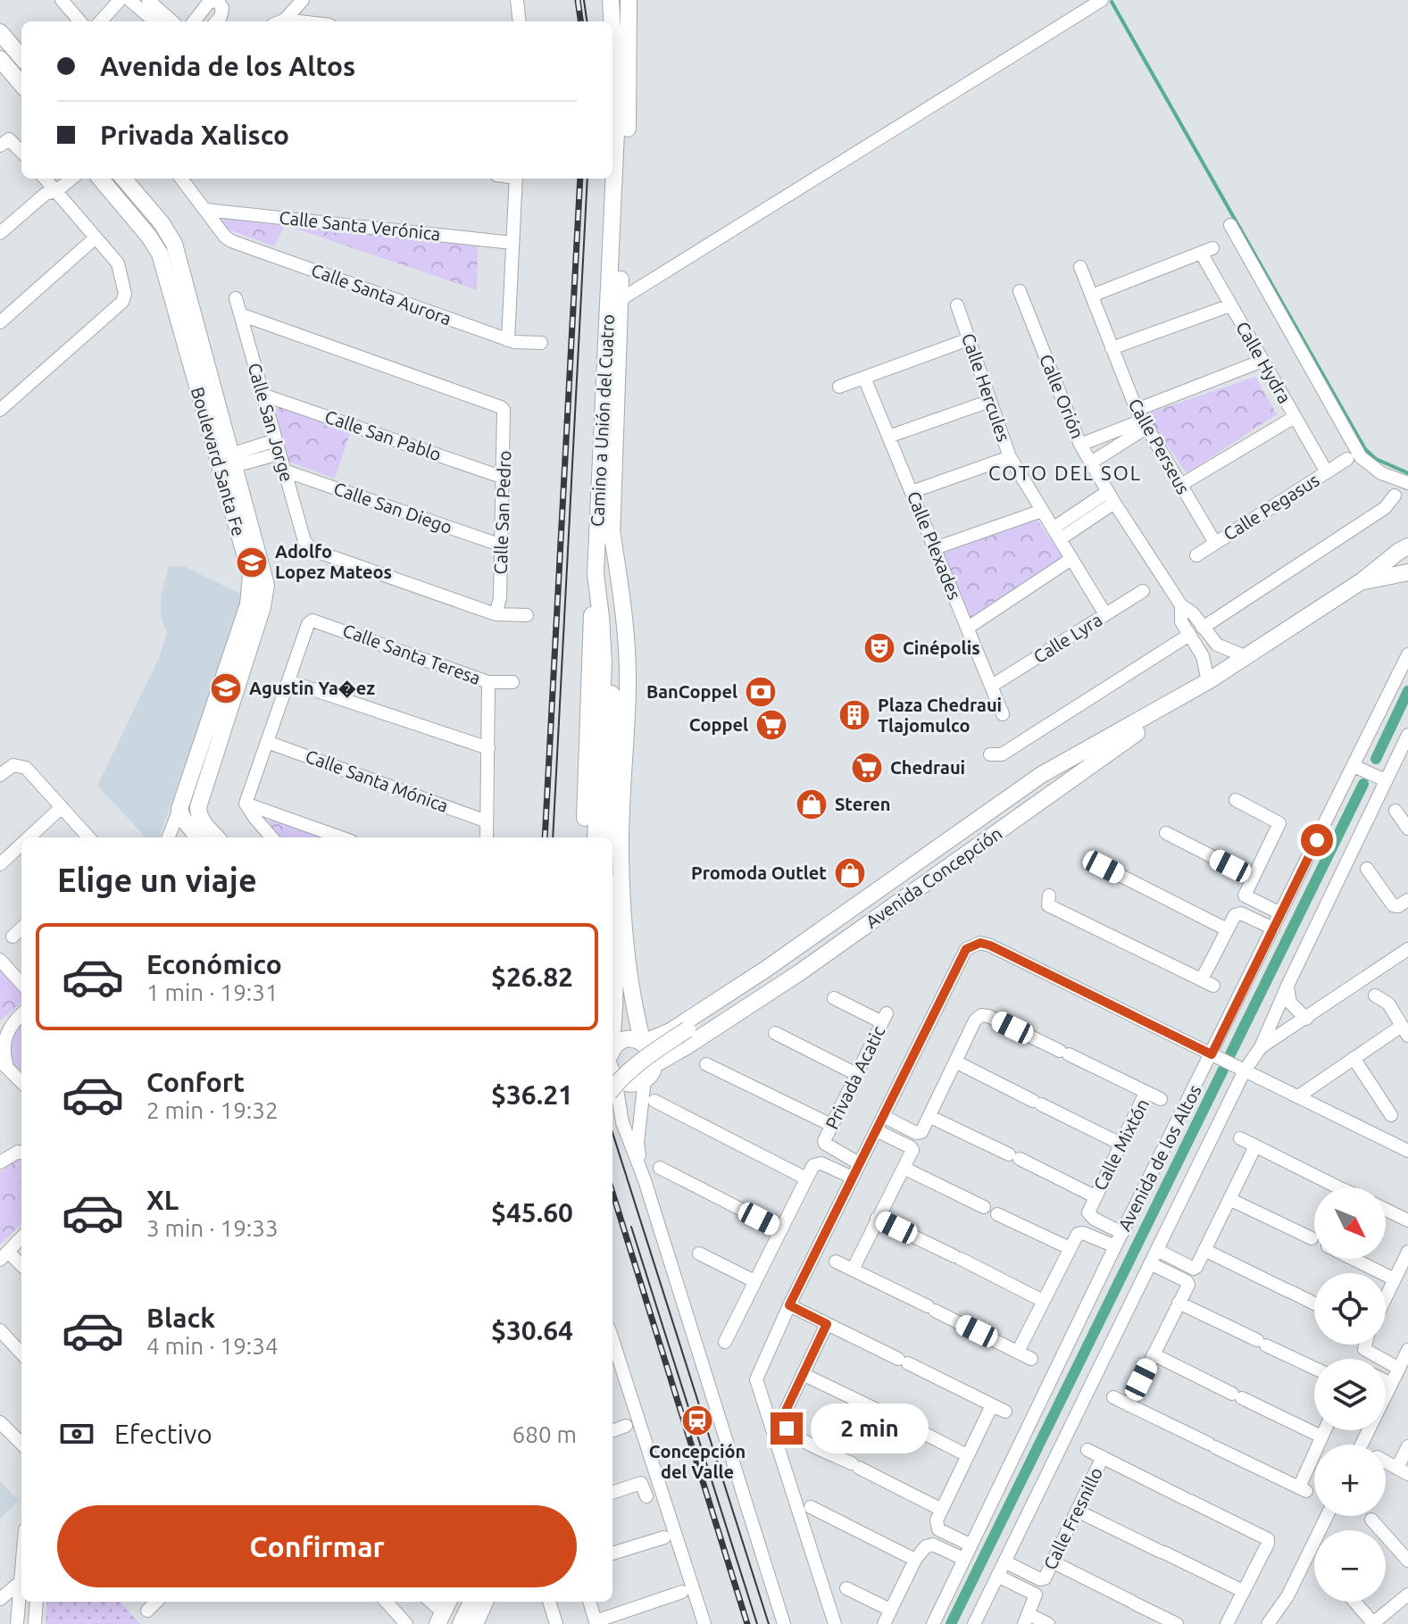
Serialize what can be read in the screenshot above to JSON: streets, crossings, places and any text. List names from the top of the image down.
{
  "streets": {
    "main road": ["Camino a Unión del Cuatro", "Boulevard Santa Fe", "Avenida Concepción"],
    "street": [
      "Calle Santa Verónica",
      "Calle Santa Aurora",
      "Calle Hydra",
      "Calle Hercules",
      "Calle Orión",
      "Calle San Jorge",
      "Calle San Pablo",
      "Calle Perseus",
      "Calle Pegasus",
      "Calle San Diego",
      "Calle San Pedro",
      "Calle Plexades",
      "Calle Lyra",
      "Calle Santa Teresa",
      "Calle Santa Mónica",
      "Privada Acatic",
      "Calle Mixtón",
      "Avenida de los Altos",
      "Calle Fresnillo"
    ]
  },
  "crossings": [
    ["Calle Santa Verónica", "Calle Santa Aurora"],
    ["Calle Hydra", "Calle Perseus"],
    ["Calle Hydra", "Calle Pegasus"],
    ["Calle Hercules", "Calle Lyra"],
    ["Calle Orión", "Avenida Concepción"],
    ["Calle San Jorge", "Calle San Pablo"],
    ["Calle San Jorge", "Calle San Diego"],
    ["Calle San Jorge", "Calle San Pedro"],
    ["Calle San Pablo", "Calle San Pedro"],
    ["Calle Perseus", "Calle Pegasus"],
    ["Calle San Diego", "Calle San Pedro"],
    ["Calle Plexades", "Calle Lyra"],
    ["Calle Mixtón", "Avenida de los Altos"],
    ["Avenida de los Altos", "Calle Fresnillo"]
  ],
  "districts": ["COTO DEL SOL"],
  "places": {
    "school or university": ["Adolfo Lopez Mateos", "Agustin Ya�ez"],
    "theatre": ["Cinépolis"],
    "bank": ["BanCoppel"],
    "building": ["Plaza Chedraui Tlajomulco"],
    "supermarket": ["Coppel", "Chedraui"],
    "shop": ["Steren", "Promoda Outlet"],
    "station": ["Concepción del Valle"]
  },
  "north": "bottom right",
  "page": {
    "banner": ["Avenida de los Altos", "Privada Xalisco"],
    "heading": "Elige un viaje",
    "list": [
      {
        "name": "Económico",
        "note": "1 min · 19:31",
        "value": "$26.82"
      },
      {
        "name": "Confort",
        "note": "2 min · 19:32",
        "value": "$36.21"
      },
      {
        "name": "XL",
        "note": "3 min · 19:33",
        "value": "$45.60"
      },
      {
        "name": "Black",
        "note": "4 min · 19:34",
        "value": "$30.64"
      }
    ],
    "map_buttons": ["+", "−"],
    "pay": ["Efectivo", "680 m"],
    "bubble": "2 min",
    "buttons": "Confirmar"
  }
}
